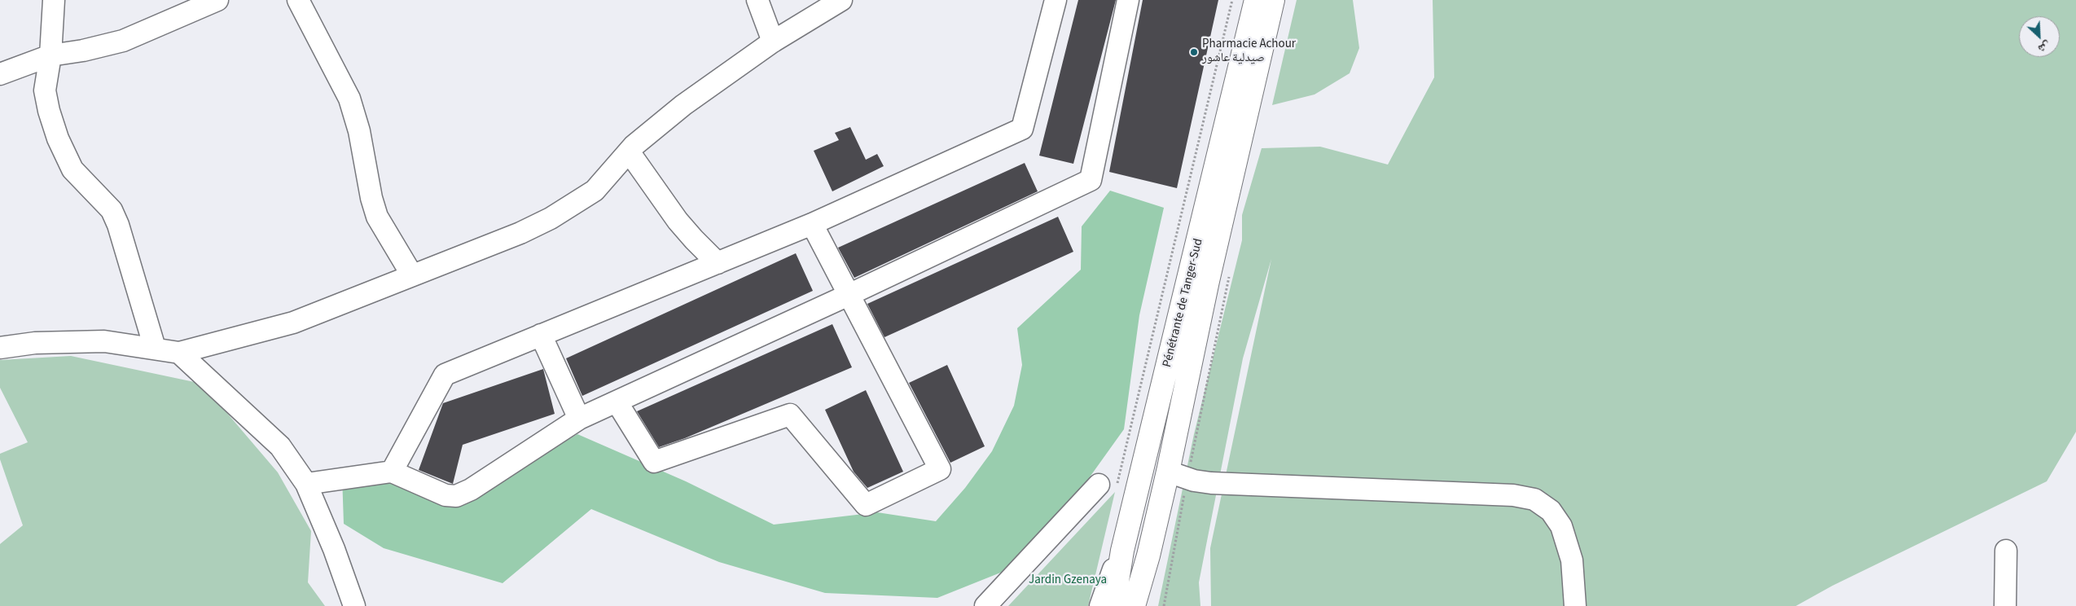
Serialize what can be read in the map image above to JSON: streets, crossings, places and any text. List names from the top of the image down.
{
  "streets": {
    "highway": ["Pénétrante de Tanger-Sud"]
  },
  "parks": ["Jardin Gzenaya"],
  "places": ["Pharmacie Achour صيدلية عاشور"],
  "north": "bottom right"
}
